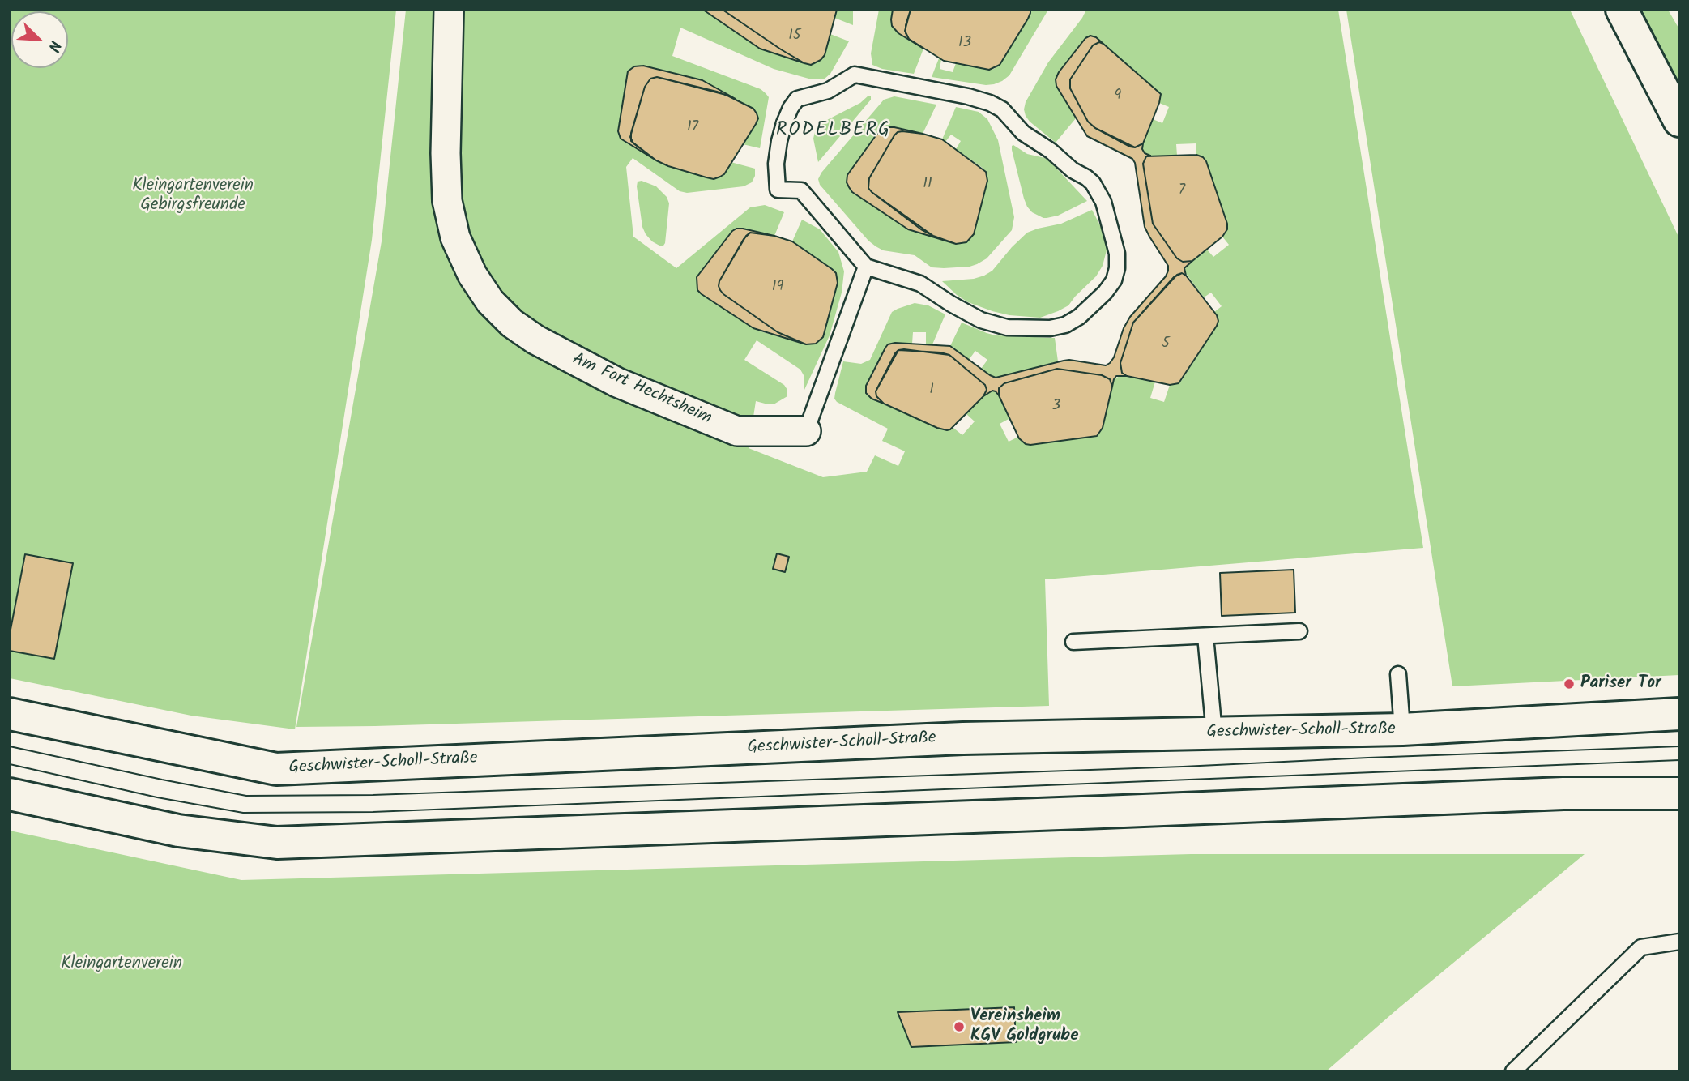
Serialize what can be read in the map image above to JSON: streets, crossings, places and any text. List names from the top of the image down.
{
  "streets": {
    "main road": ["Geschwister-Scholl-Straße"],
    "street": ["Am Fort Hechtsheim"]
  },
  "districts": ["RODELBERG"],
  "parks": ["Kleingartenverein Gebirgsfreunde", "Kleingartenverein"],
  "places": ["Pariser Tor", "Vereinsheim KGV Goldgrube"],
  "house_numbers": [
    "15",
    "13",
    "9",
    "17",
    "11",
    "7",
    "19",
    "5",
    "1",
    "3"
  ],
  "north": "bottom right"
}
